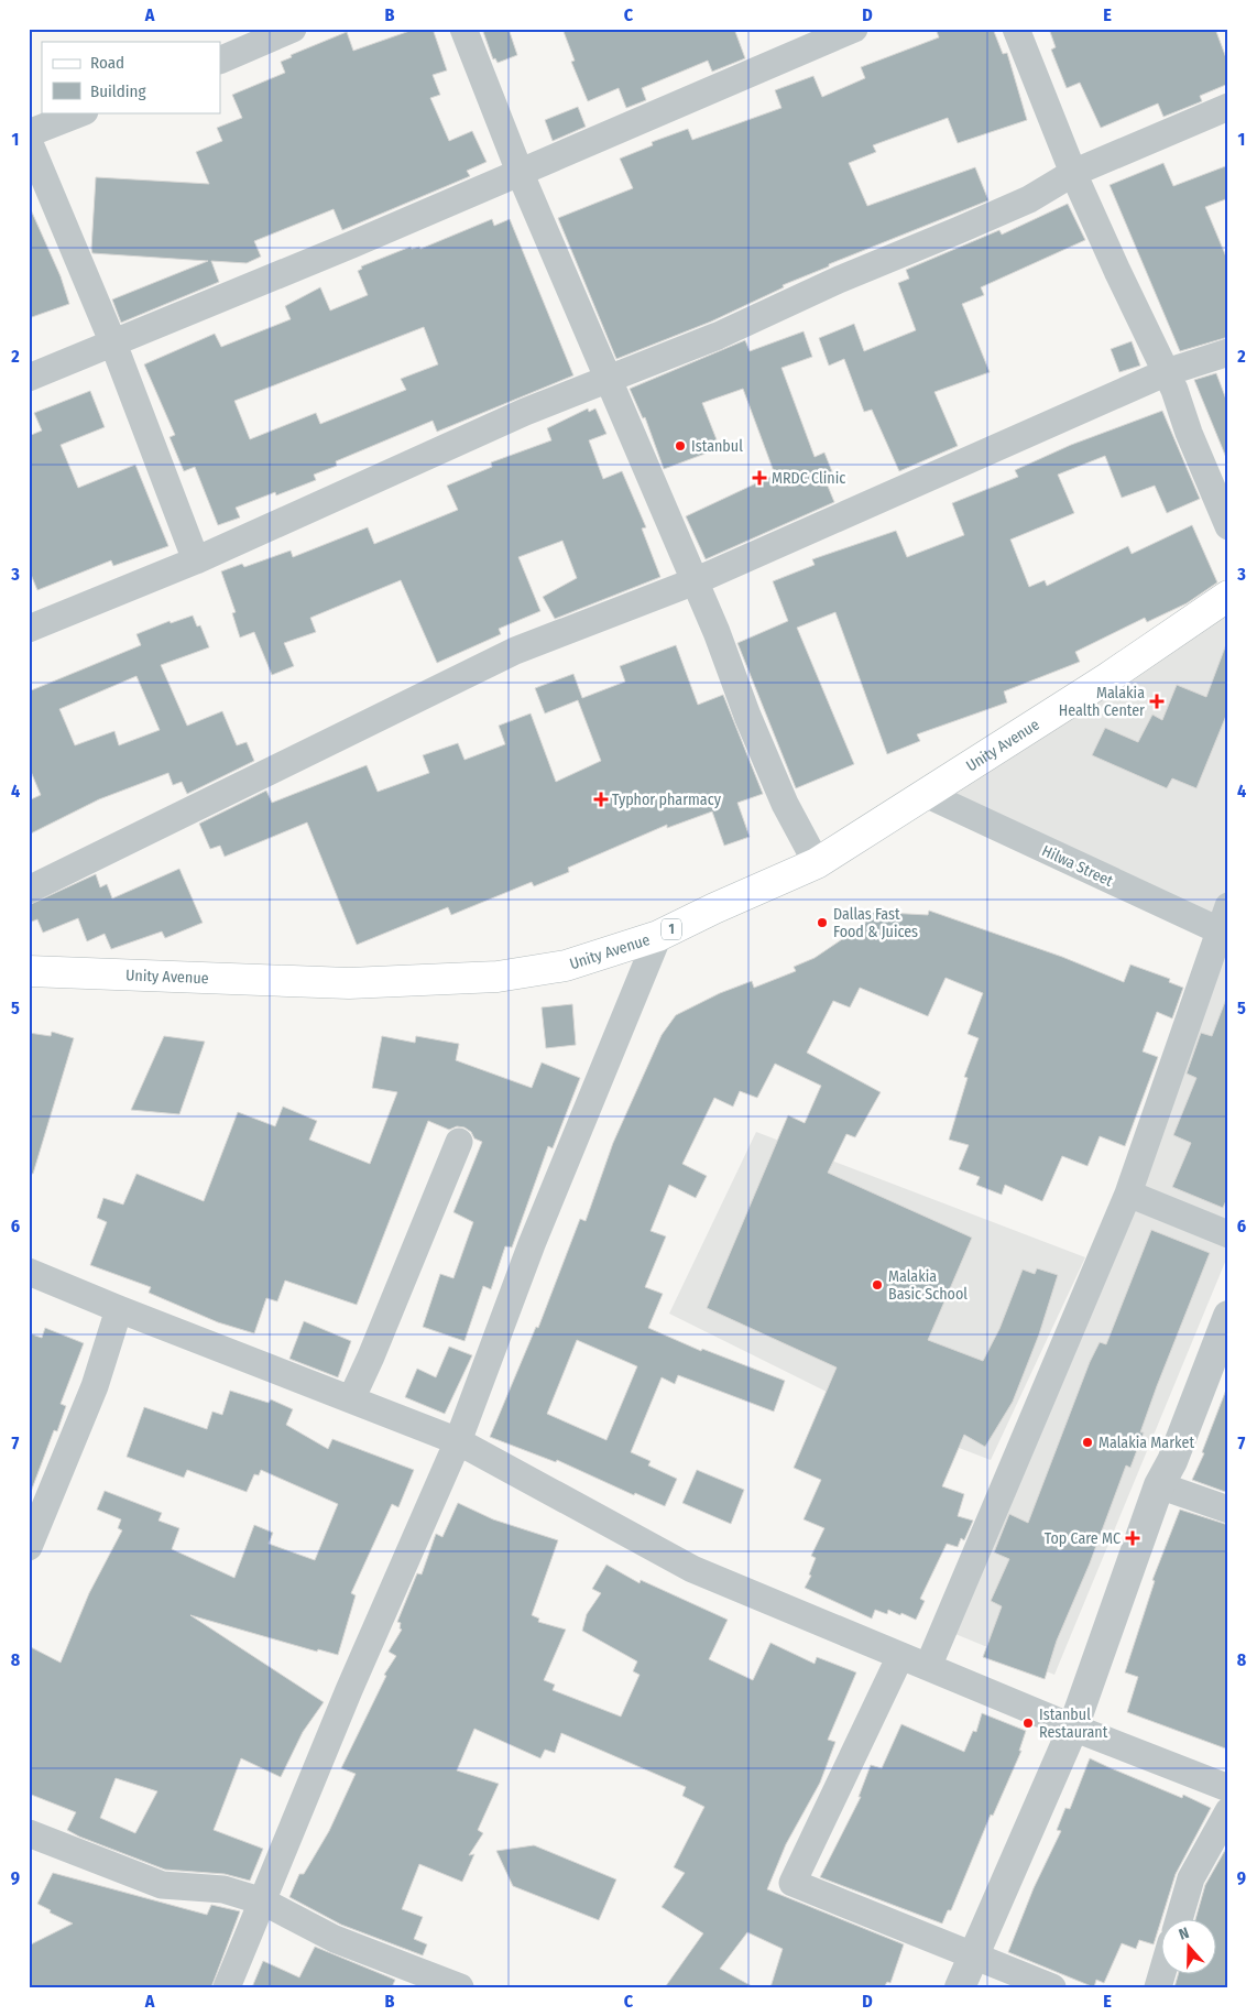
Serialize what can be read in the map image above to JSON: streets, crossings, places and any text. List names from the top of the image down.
{
  "streets": {
    "main road": ["Unity Avenue", "1"],
    "street": ["Hilwa Street"]
  },
  "crossings": [
    ["Unity Avenue", "Hilwa Street"]
  ],
  "places": {
    "other": [
      "Istanbul",
      "Dallas Fast Food & Juices",
      "Malakia Basic School",
      "Malakia Market",
      "Istanbul Restaurant"
    ],
    "health": [
      "MRDC Clinic",
      "Malakia Health Center",
      "Typhor pharmacy",
      "Top Care MC"
    ]
  },
  "legend": ["Road", "Building"],
  "north": "top",
  "grid": {
    "columns": [
      "A",
      "B",
      "C",
      "D",
      "E"
    ],
    "rows": [
      "1",
      "2",
      "3",
      "4",
      "5",
      "6",
      "7",
      "8",
      "9"
    ]
  }
}
